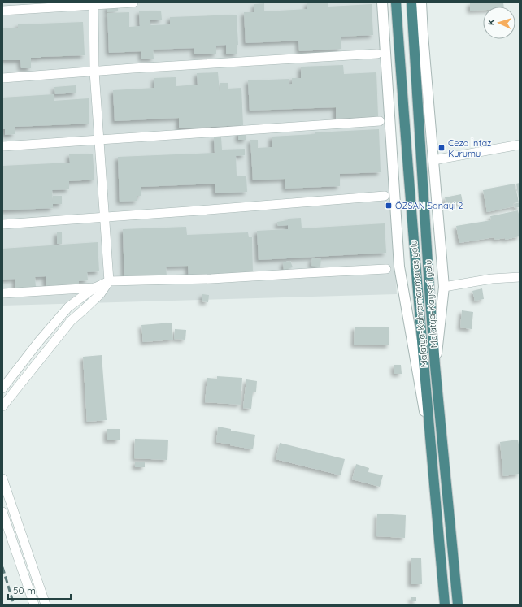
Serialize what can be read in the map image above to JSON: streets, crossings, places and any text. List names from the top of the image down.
{
  "streets": {
    "highway": ["Malatya-Kahramanmaraş yolu", "Malatya-Kayseri yolu"]
  },
  "places": {
    "transit": ["Ceza İnfaz Kurumu", "ÖZSAN Sanayi 2"]
  },
  "scale_bar": "50 m",
  "north": "left"
}
